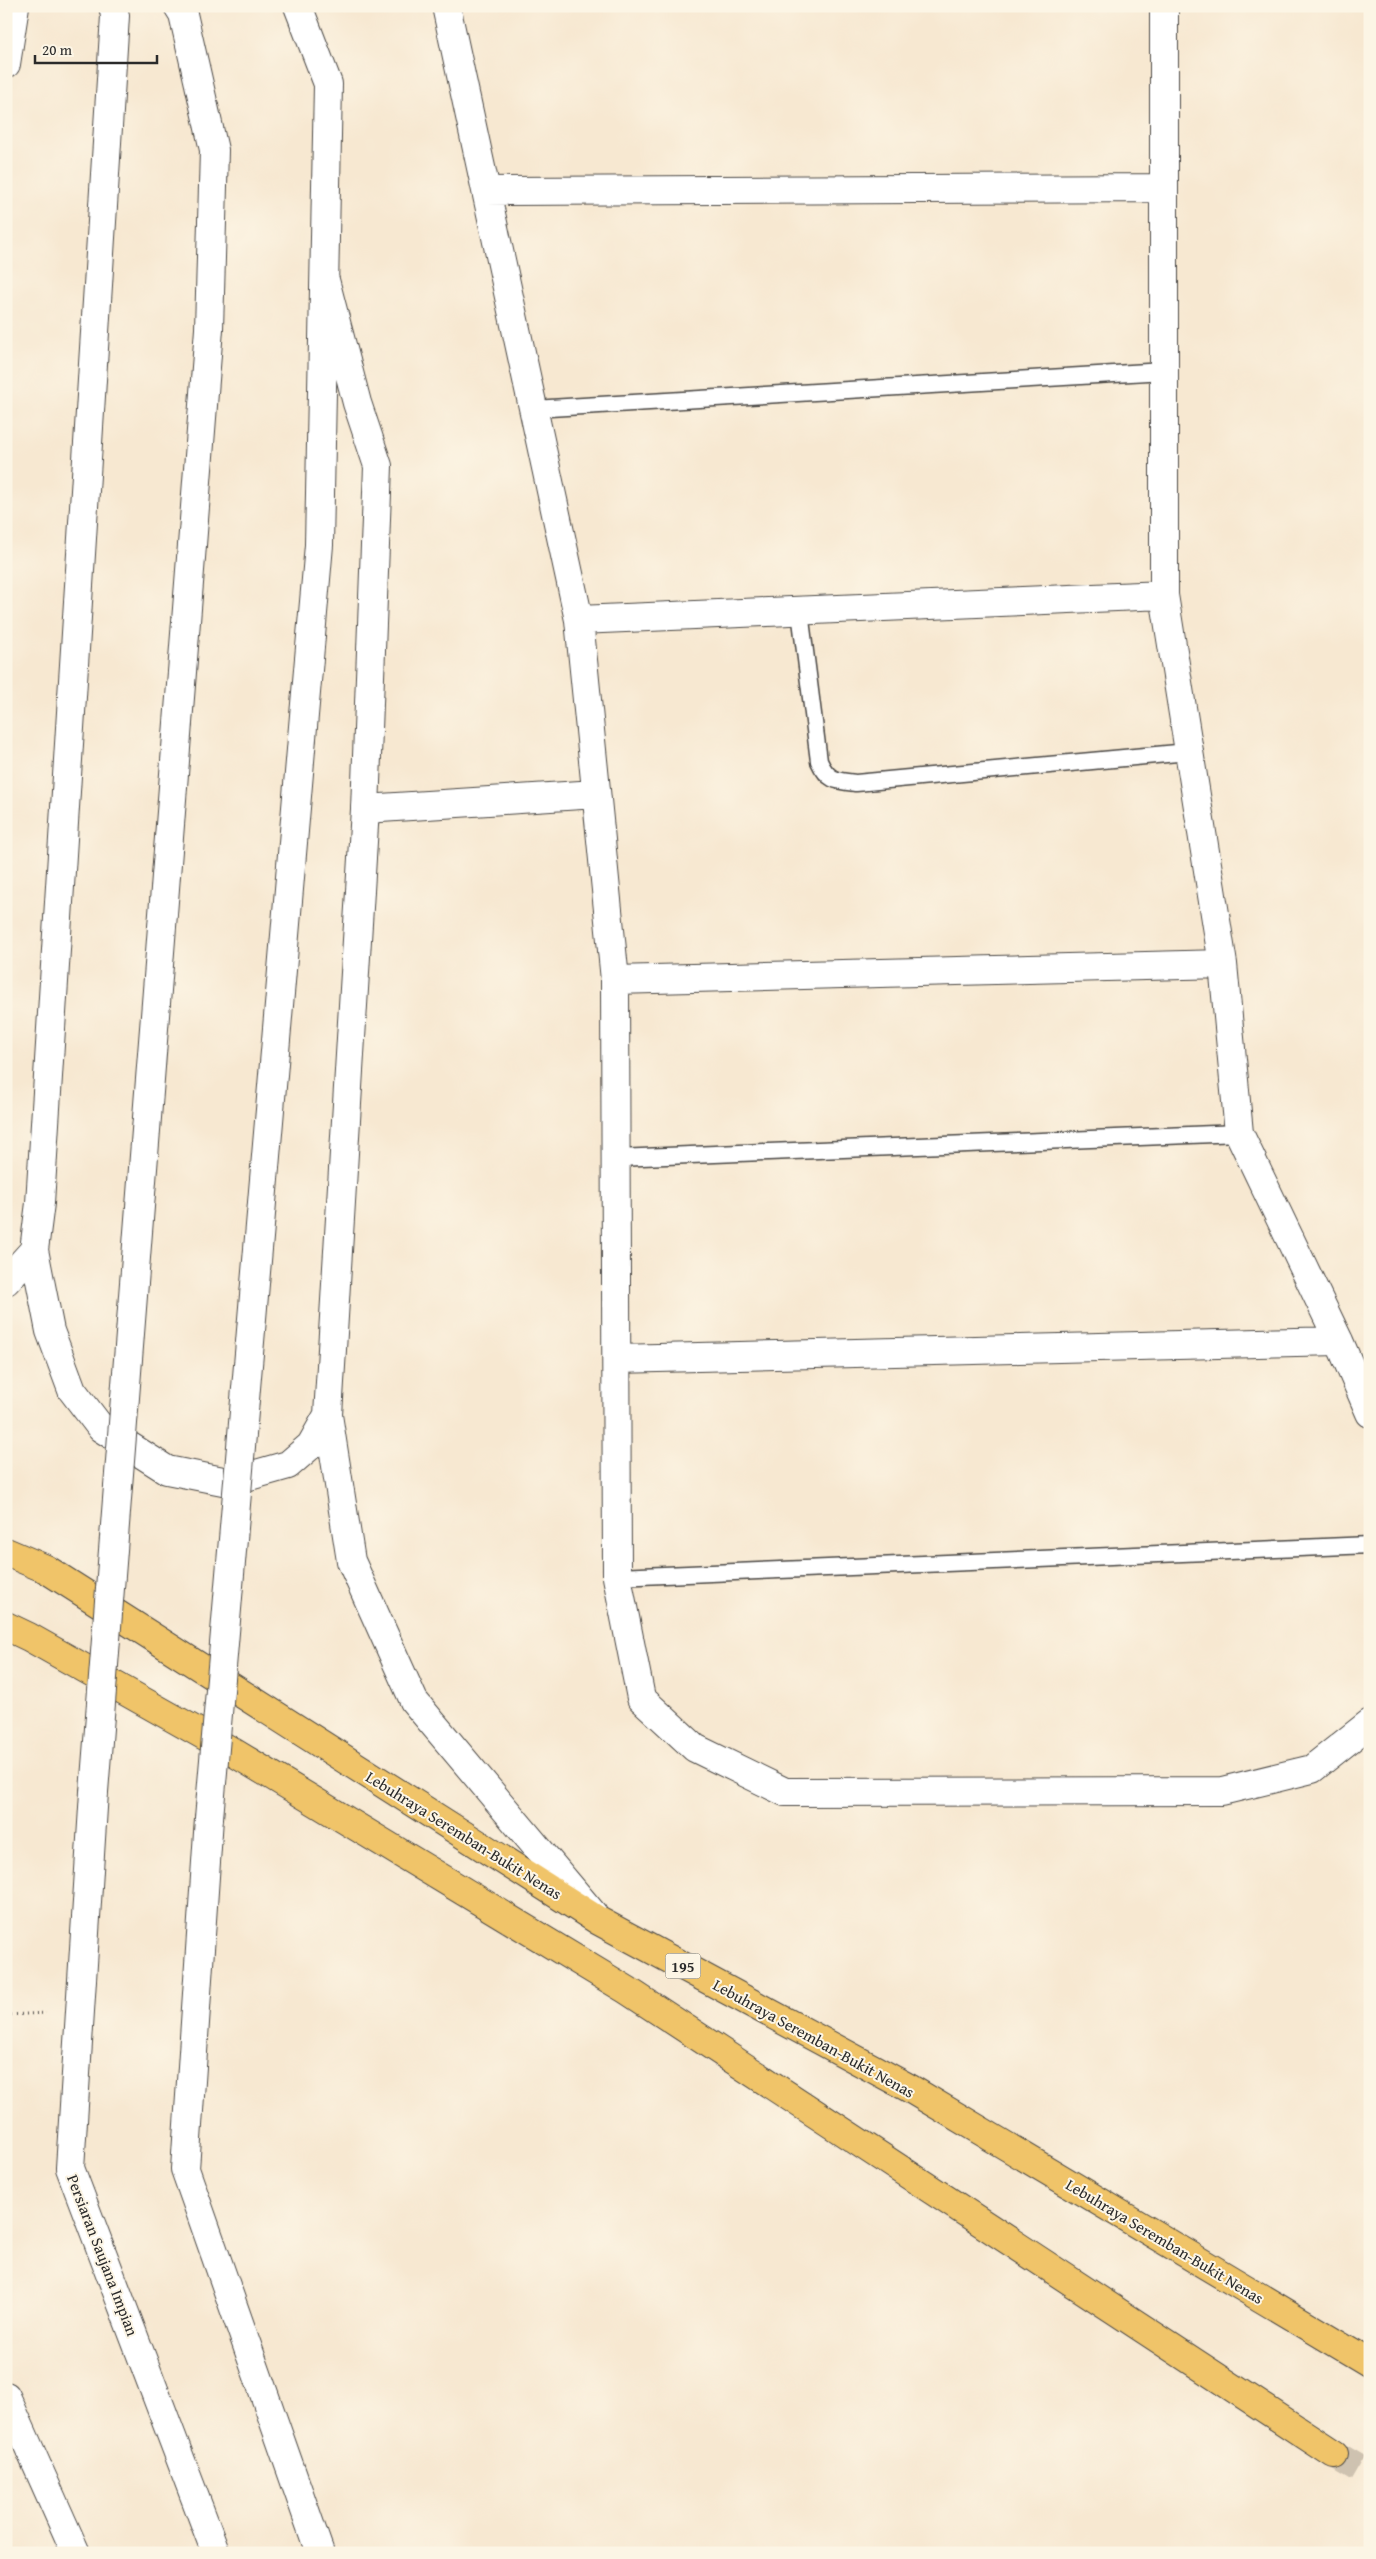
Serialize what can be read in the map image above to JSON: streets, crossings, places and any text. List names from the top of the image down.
{
  "streets": {
    "highway": ["Lebuhraya Seremban-Bukit Nenas", "195"],
    "street": ["Persiaran Saujana Impian"]
  },
  "scale_bar": "20 m"
}
